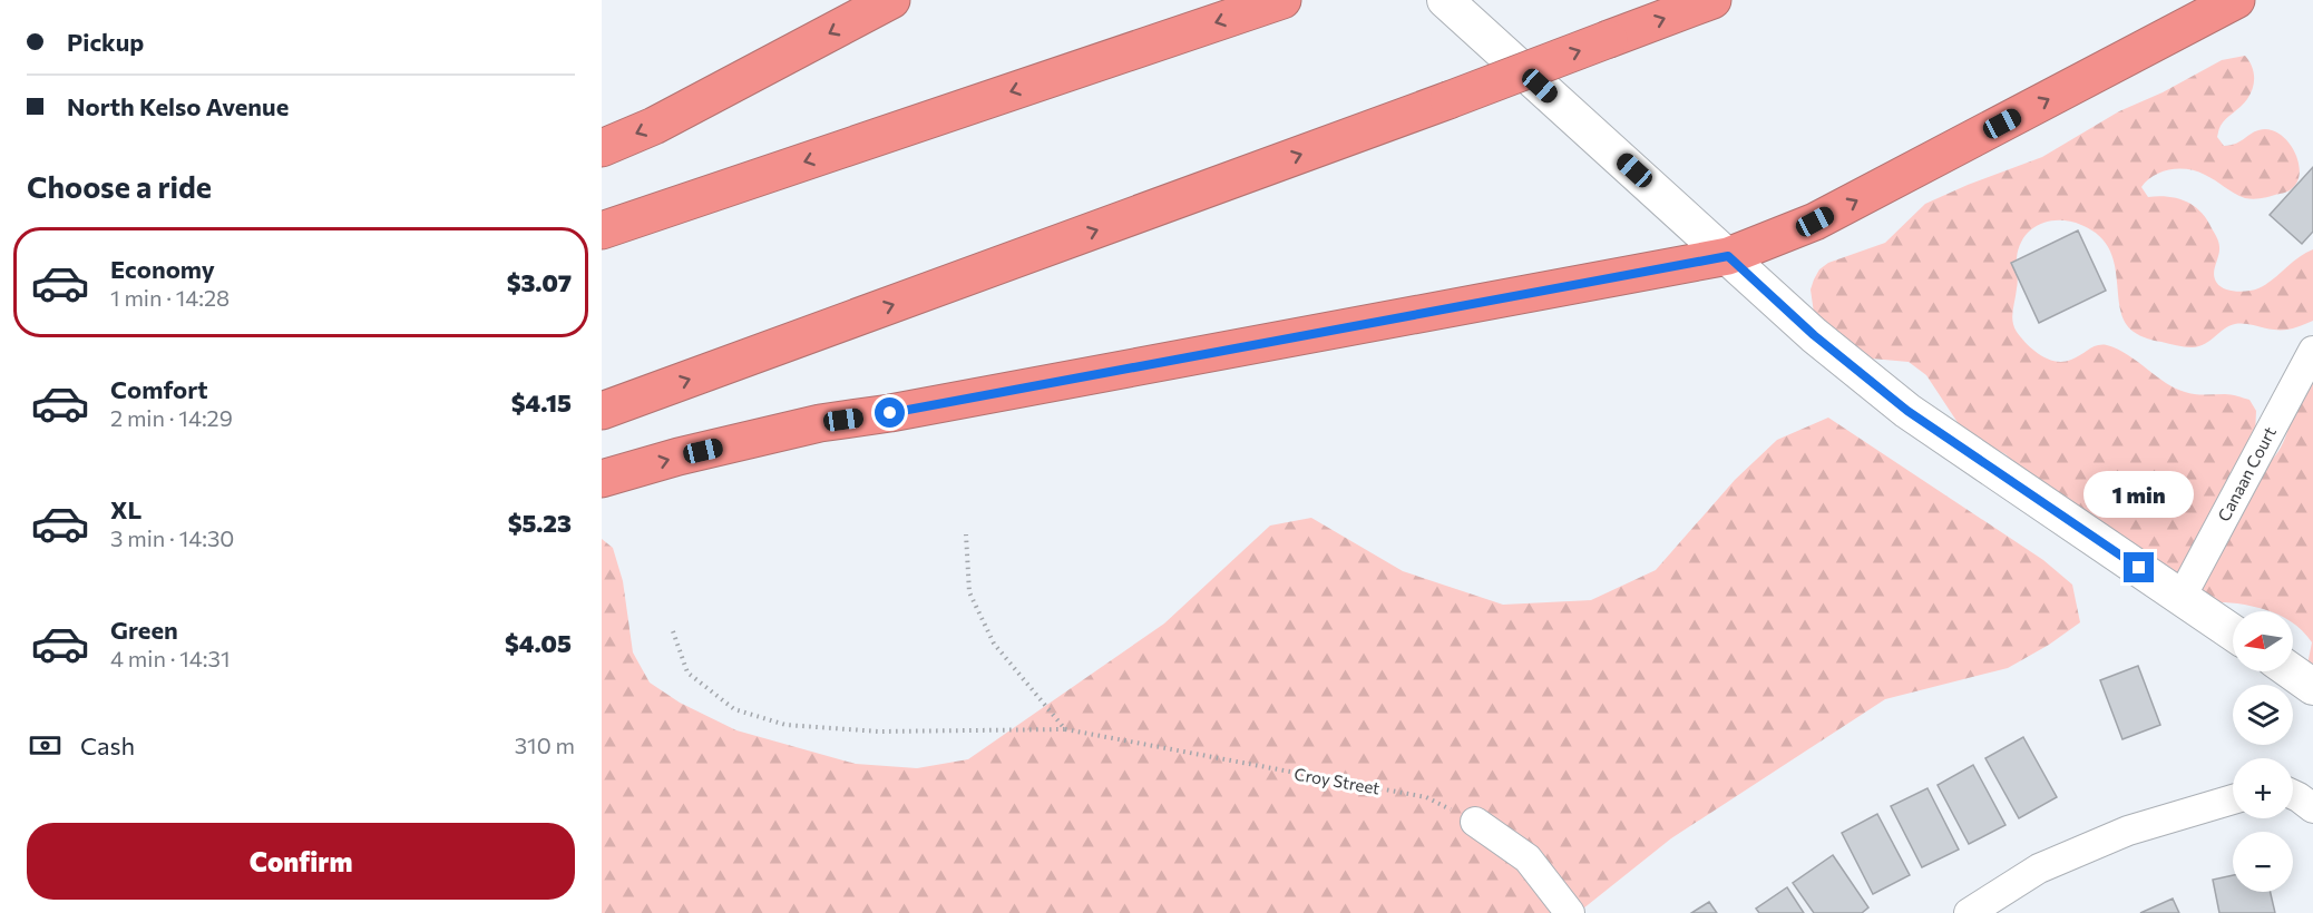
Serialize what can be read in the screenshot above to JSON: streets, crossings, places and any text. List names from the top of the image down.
{
  "streets": {
    "street": ["Canaan Court"],
    "path": ["Croy Street"]
  },
  "north": "left",
  "page": {
    "banner": ["Pickup", "North Kelso Avenue"],
    "heading": "Choose a ride",
    "list": [
      {
        "name": "Economy",
        "note": "1 min · 14:28",
        "value": "$3.07"
      },
      {
        "name": "Comfort",
        "note": "2 min · 14:29",
        "value": "$4.15"
      },
      {
        "name": "XL",
        "note": "3 min · 14:30",
        "value": "$5.23"
      },
      {
        "name": "Green",
        "note": "4 min · 14:31",
        "value": "$4.05"
      }
    ],
    "bubble": "1 min",
    "map_buttons": ["+", "−"],
    "pay": ["Cash", "310 m"],
    "buttons": "Confirm"
  }
}
